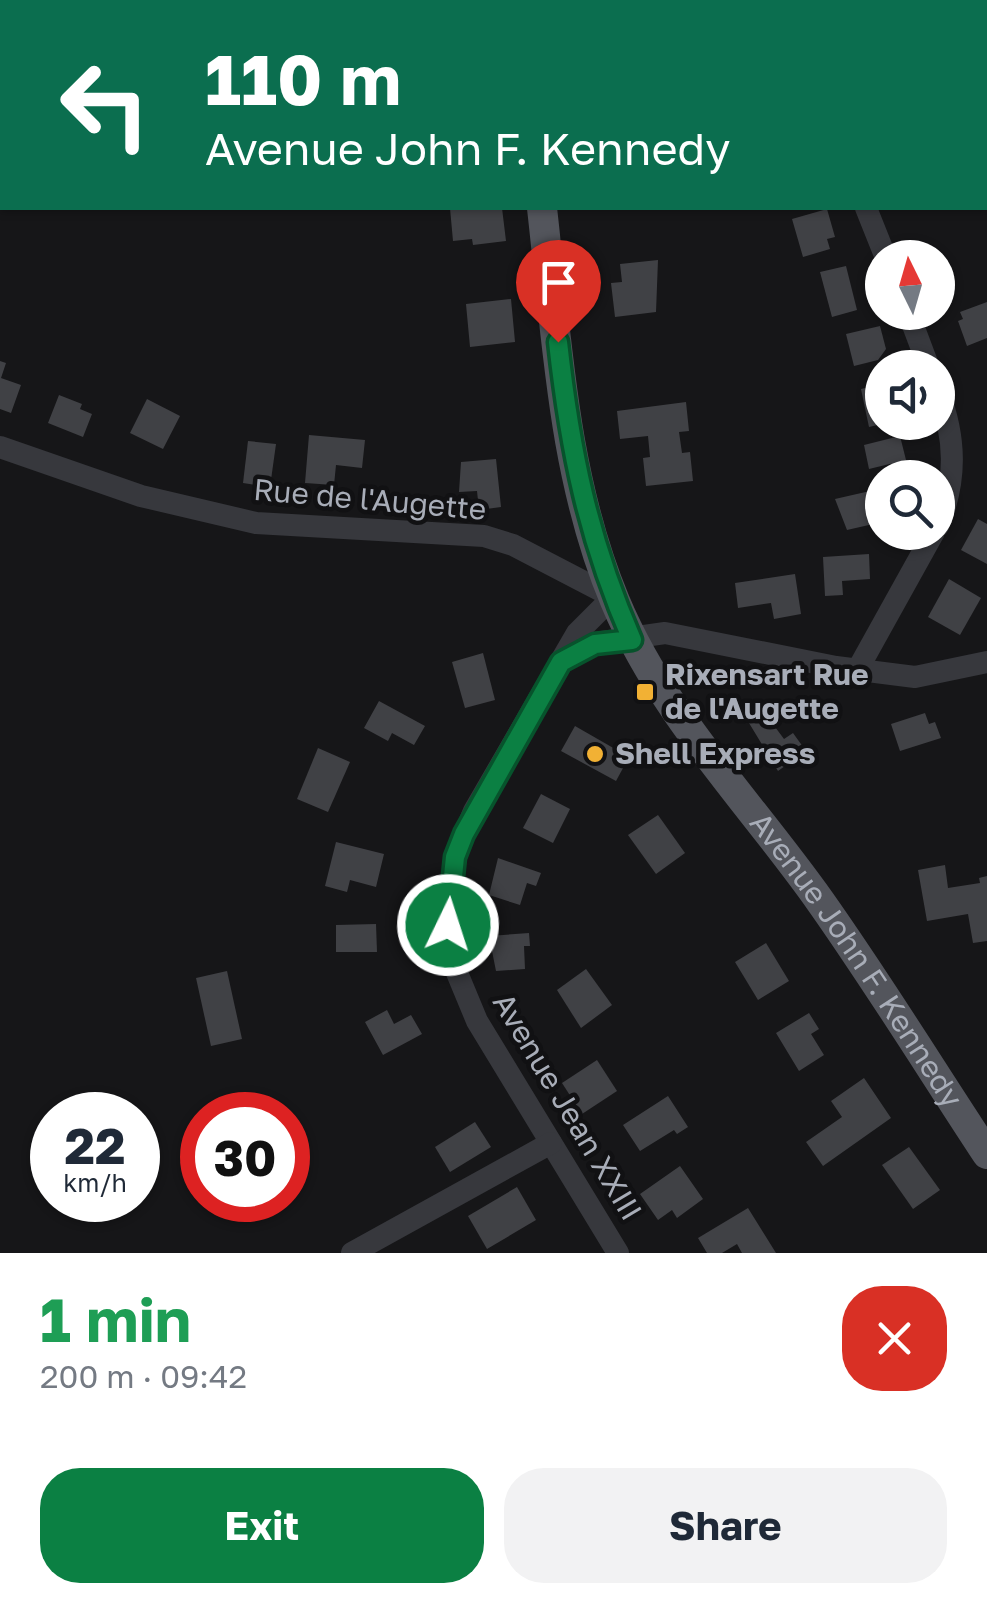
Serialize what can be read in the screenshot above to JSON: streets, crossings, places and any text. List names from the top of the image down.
{
  "streets": {
    "main road": ["Avenue John F. Kennedy"],
    "street": ["Rue de l'Augette", "Avenue Jean XXIII"]
  },
  "crossings": [
    ["Rue de l'Augette", "Avenue John F. Kennedy"],
    ["Rue de l'Augette", "Avenue Jean XXIII"],
    ["Avenue John F. Kennedy", "Avenue Jean XXIII"]
  ],
  "places": {
    "transit": ["Rixensart Rue de l'Augette"],
    "other": ["Shell Express"]
  },
  "north": "top",
  "page": {
    "turn": ["110 m", "Avenue John F. Kennedy"],
    "speed": "22 km/h",
    "limit": "30",
    "heading": ["1 min", "200 m · 09:42"],
    "buttons": ["Exit", "Share"]
  }
}
